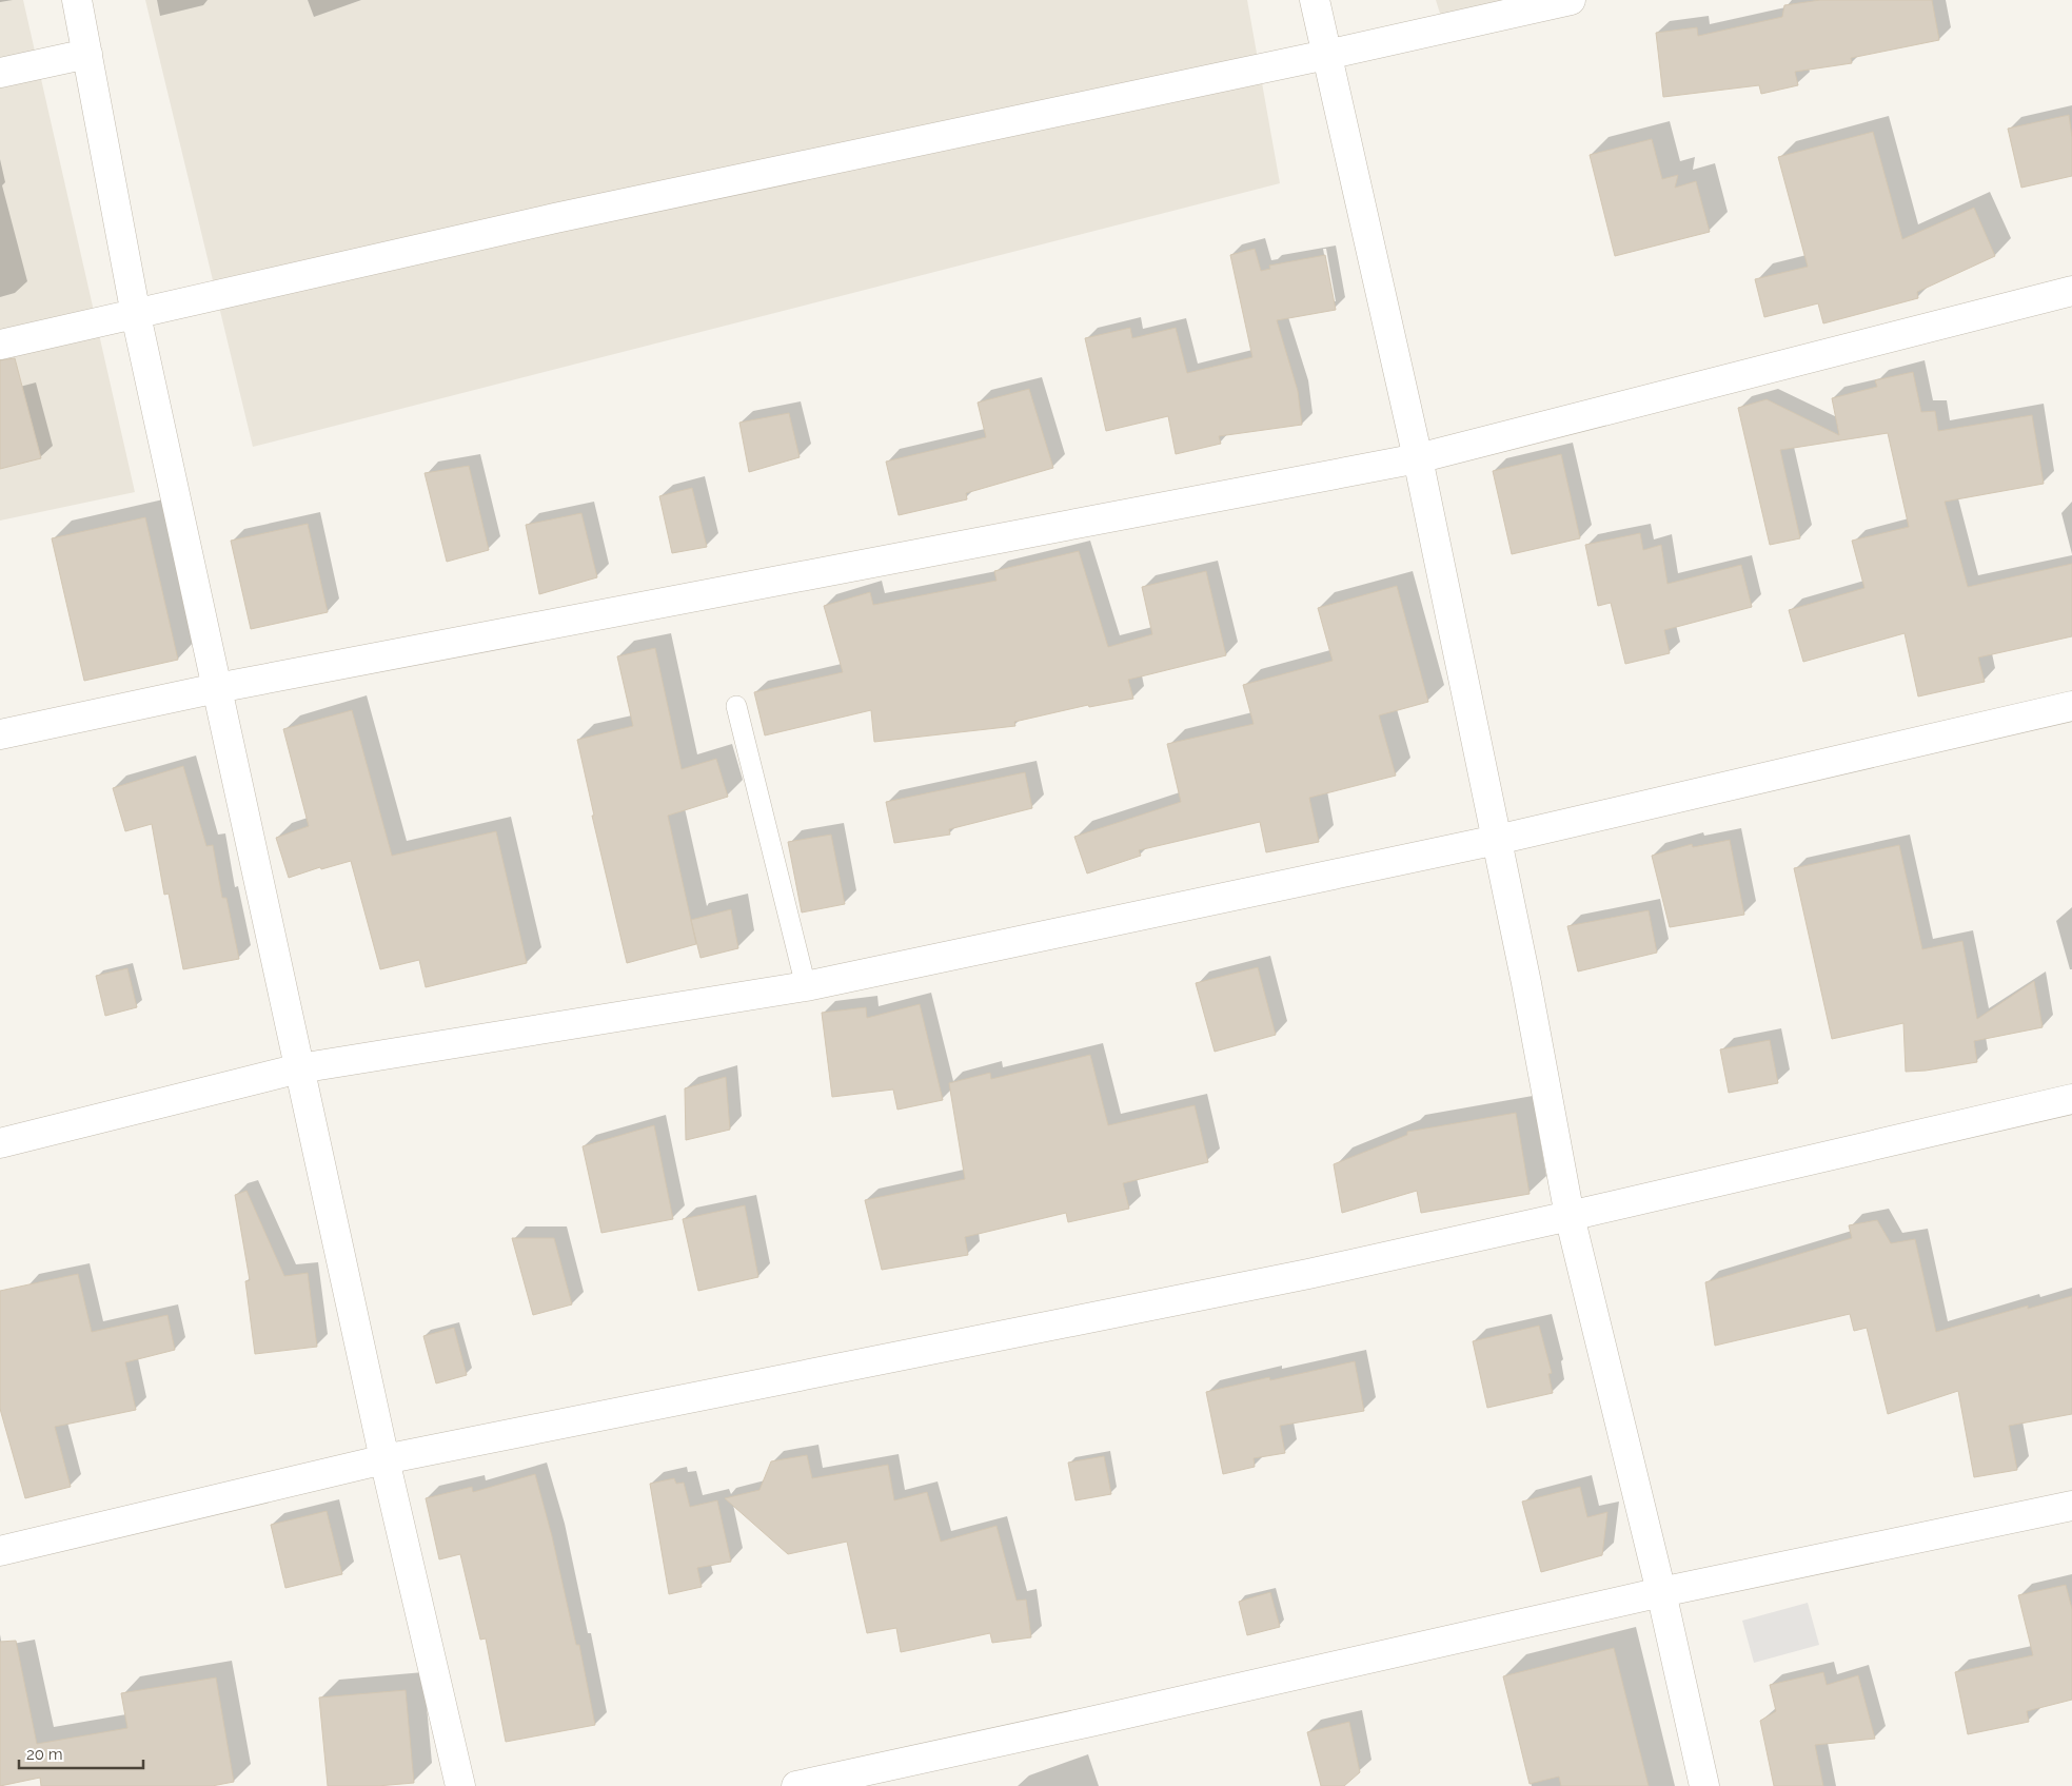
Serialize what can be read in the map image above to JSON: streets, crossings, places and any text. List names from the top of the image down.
{
  "scale_bar": "20 m"
}
